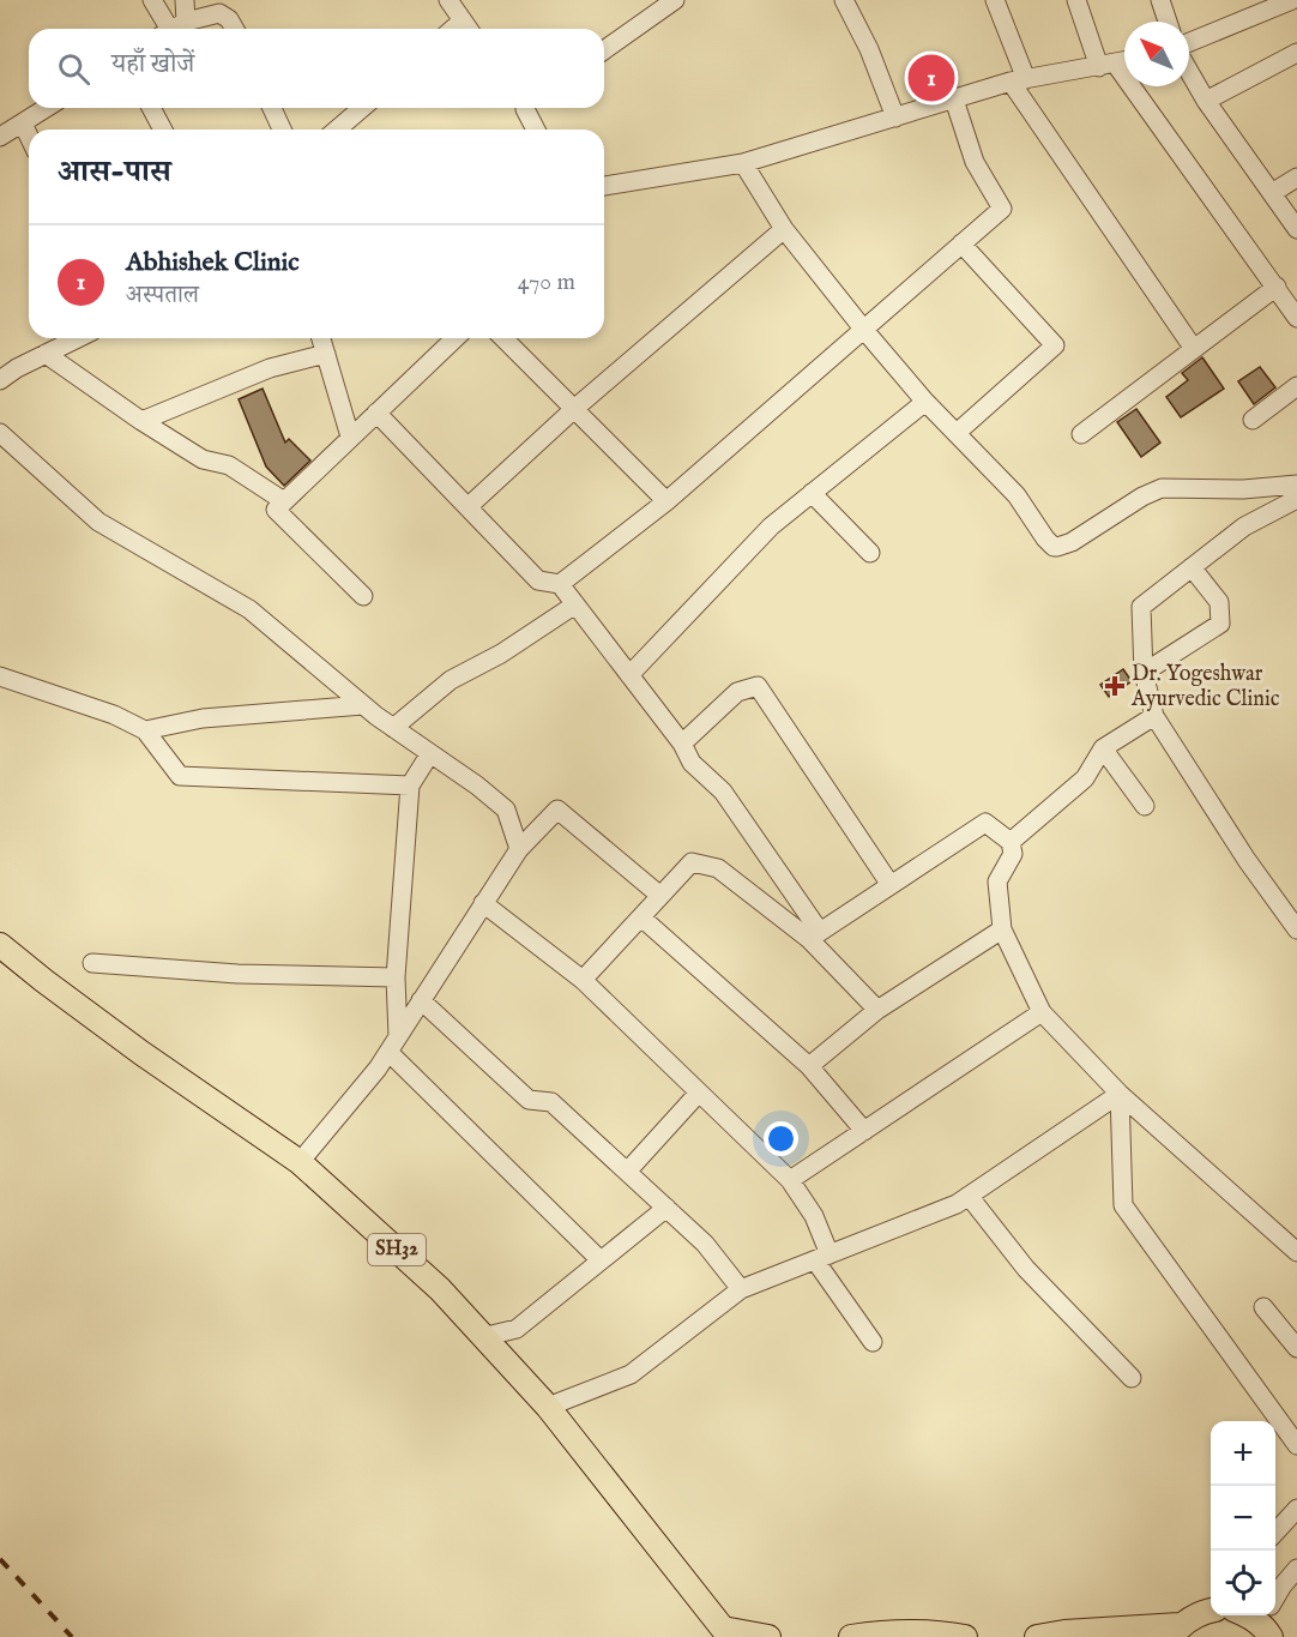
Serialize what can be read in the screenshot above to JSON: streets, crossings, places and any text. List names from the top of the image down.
{
  "streets": {
    "main road": ["SH32"]
  },
  "places": {
    "health": ["Dr. Yogeshwar Ayurvedic Clinic"]
  },
  "north": "top left",
  "page": {
    "search": "यहाँ खोजें",
    "pins": "1",
    "heading": "आस-पास",
    "list": [
      {
        "mark": "1",
        "name": "Abhishek Clinic",
        "note": "अस्पताल",
        "value": "470 m"
      }
    ],
    "map_buttons": ["+", "−"]
  }
}
